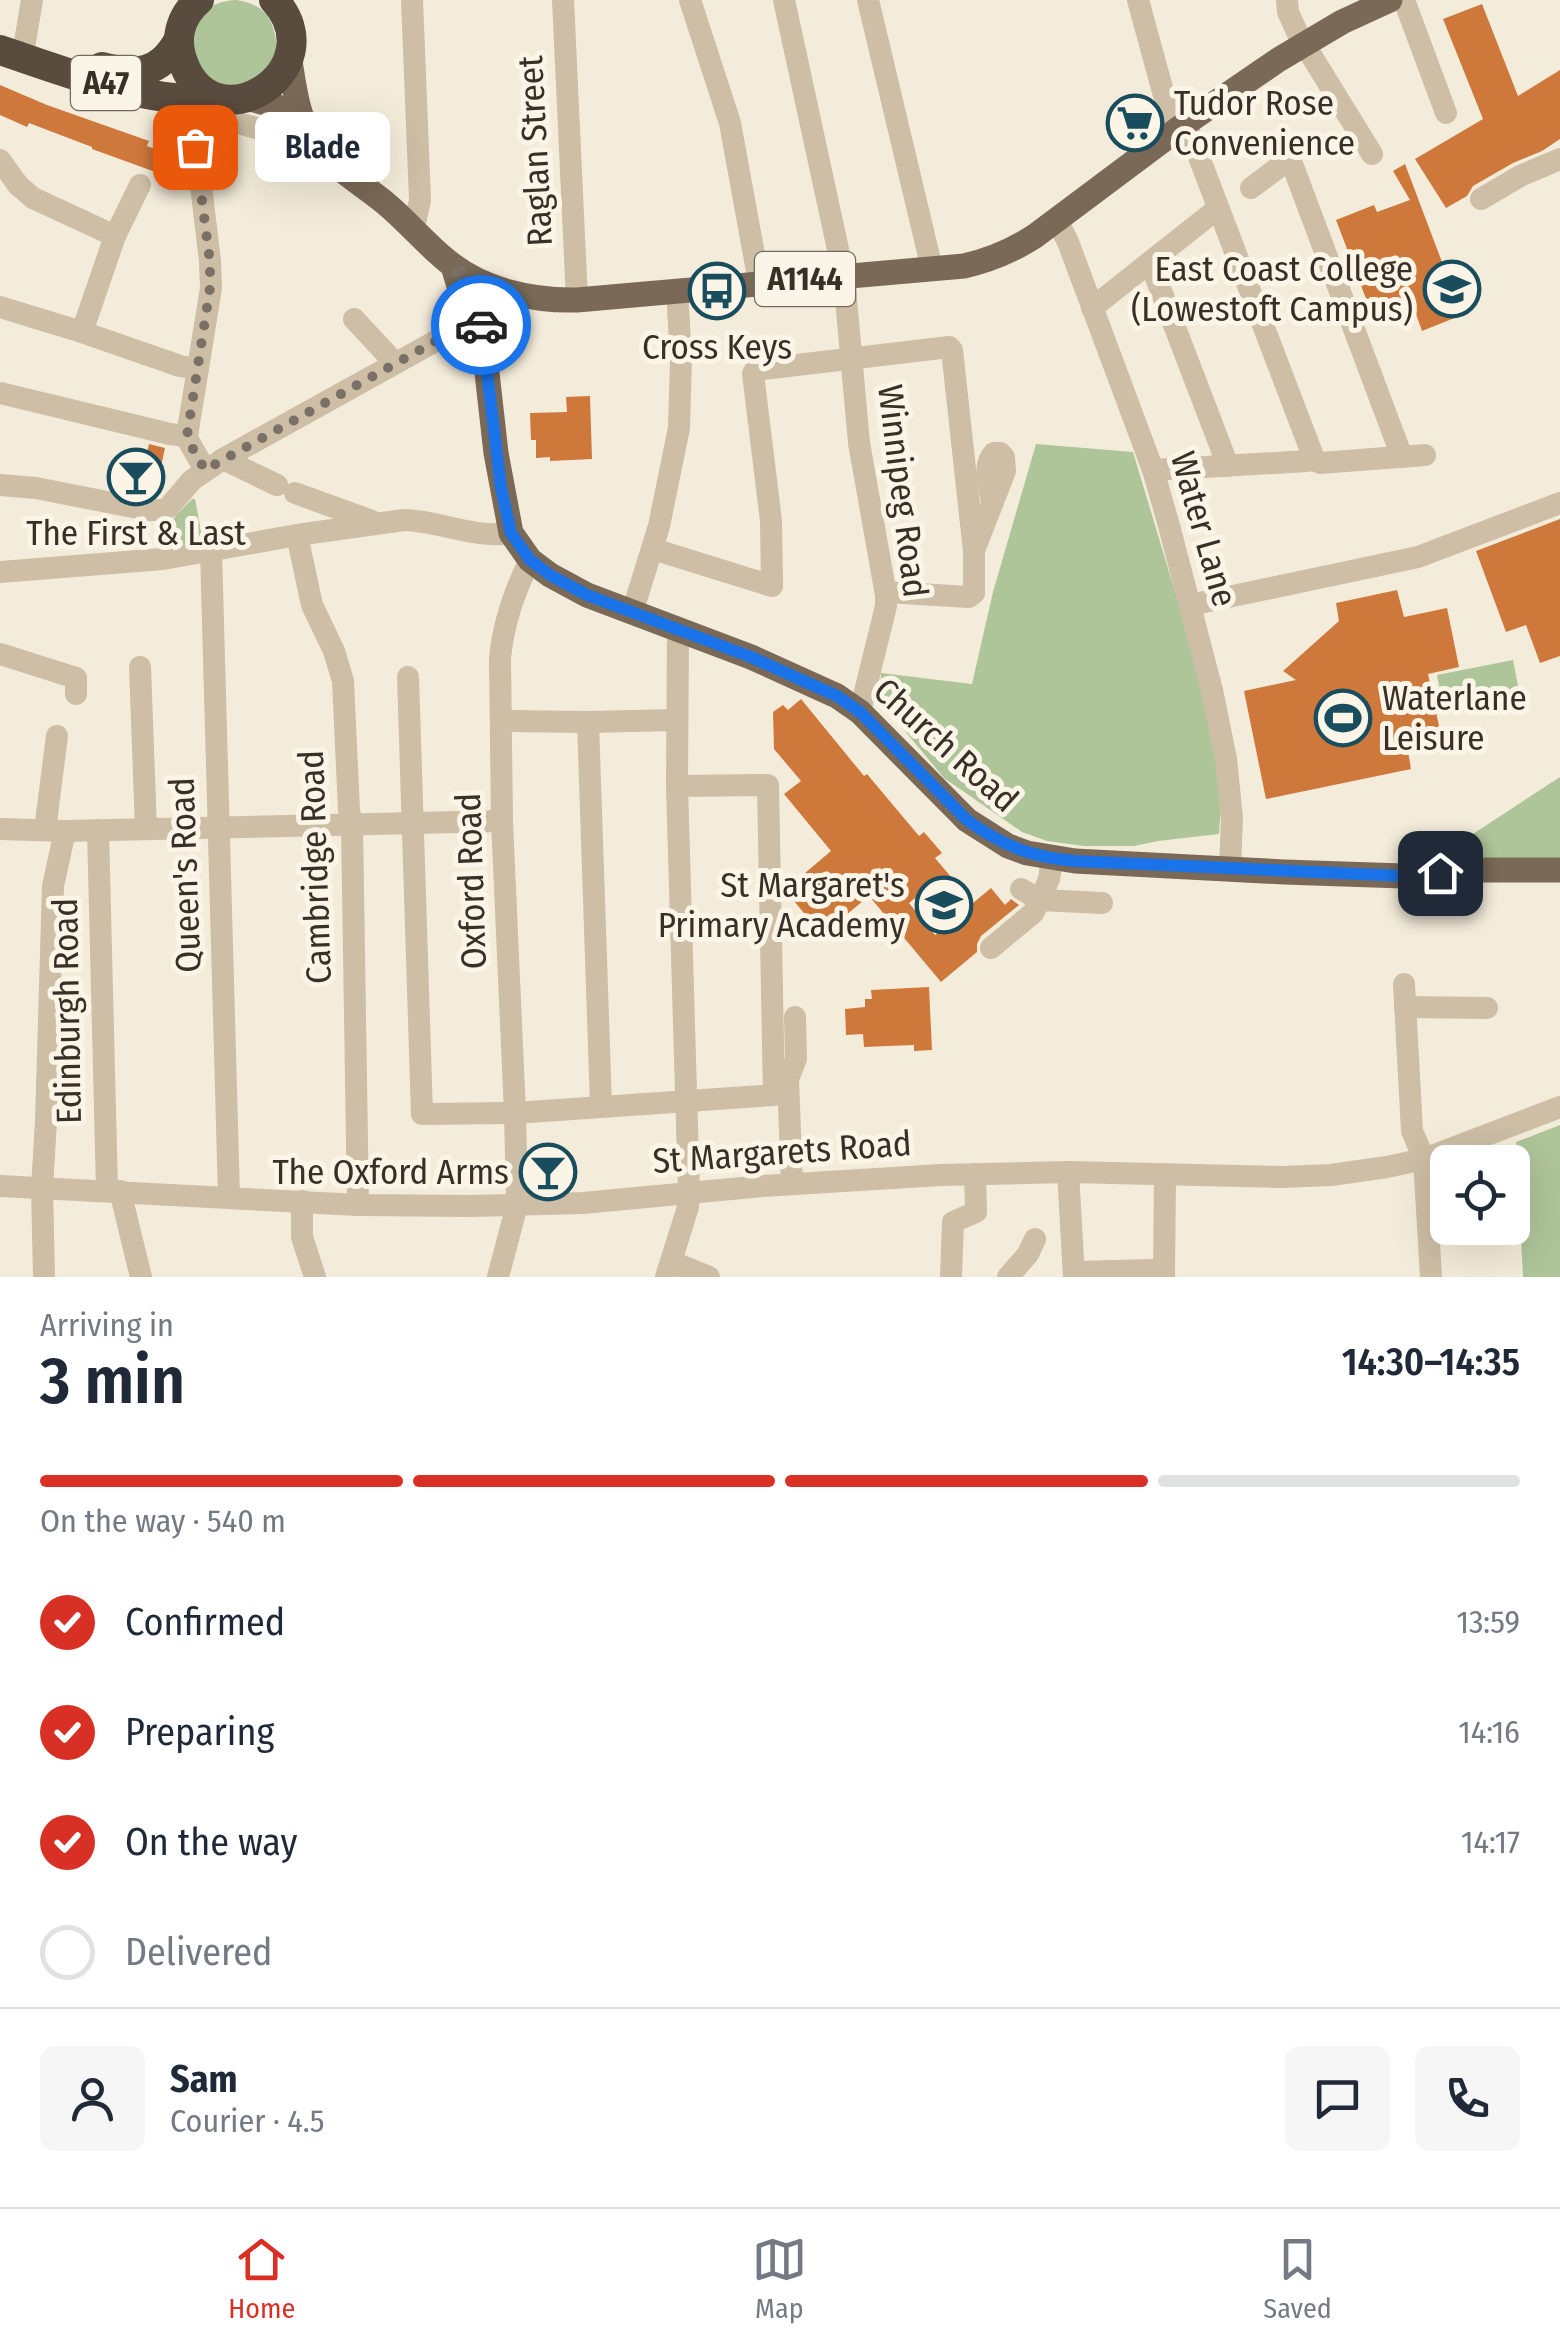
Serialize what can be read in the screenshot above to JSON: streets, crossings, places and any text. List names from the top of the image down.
{
  "streets": {
    "highway": ["A47"],
    "main road": ["A1144", "Church Road"],
    "street": [
      "Raglan Street",
      "Winnipeg Road",
      "Water Lane",
      "Cambridge Road",
      "Queen's Road",
      "Oxford Road",
      "Edinburgh Road",
      "St Margarets Road"
    ]
  },
  "crossings": [
    ["Raglan Street", "A1144"],
    ["A1144", "Winnipeg Road"],
    ["A1144", "Water Lane"],
    ["Winnipeg Road", "Church Road"],
    ["Water Lane", "Church Road"],
    ["Church Road", "Oxford Road"],
    ["Cambridge Road", "St Margarets Road"],
    ["Queen's Road", "St Margarets Road"],
    ["Oxford Road", "St Margarets Road"],
    ["Edinburgh Road", "St Margarets Road"]
  ],
  "places": {
    "supermarket": ["Tudor Rose Convenience"],
    "other": ["Blade"],
    "school or university": ["East Coast College (Lowestoft Campus)", "St Margaret's Primary Academy"],
    "bus stop": ["Cross Keys"],
    "bar": ["The First & Last", "The Oxford Arms"],
    "sports": ["Waterlane Leisure"]
  },
  "page": {
    "bubble": "Blade",
    "heading": ["3 min", "Arriving in", "14:30–14:35"],
    "panel": ["Sam", "Courier · 4.5"],
    "bar": "On the way · 540 m",
    "list": [
      ["Confirmed", "13:59"],
      ["Preparing", "14:16"],
      ["On the way", "14:17"],
      "Delivered"
    ],
    "tabs": ["Home", "Map", "Saved"]
  }
}
